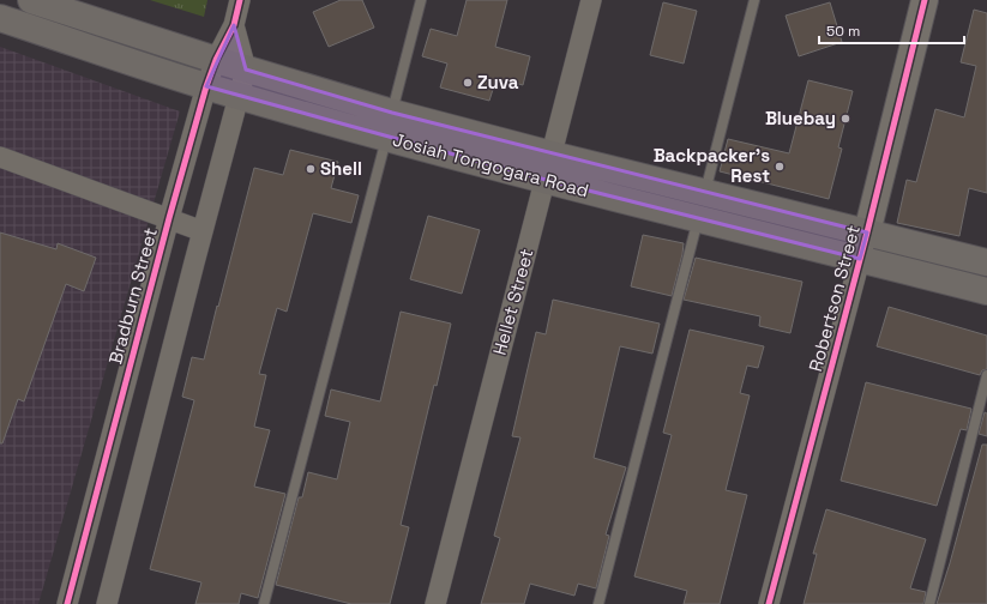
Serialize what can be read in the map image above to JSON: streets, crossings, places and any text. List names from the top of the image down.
{
  "streets": {
    "highway": ["Josiah Tongogara Road"],
    "street": ["Bradburn Street", "Robertson Street", "Hellet Street"]
  },
  "crossings": [
    ["Josiah Tongogara Road", "Bradburn Street"],
    ["Josiah Tongogara Road", "Robertson Street"],
    ["Josiah Tongogara Road", "Hellet Street"]
  ],
  "places": [
    "Zuva",
    "Bluebay",
    "Backpacker's Rest",
    "Shell"
  ],
  "scale_bar": "50 m"
}
